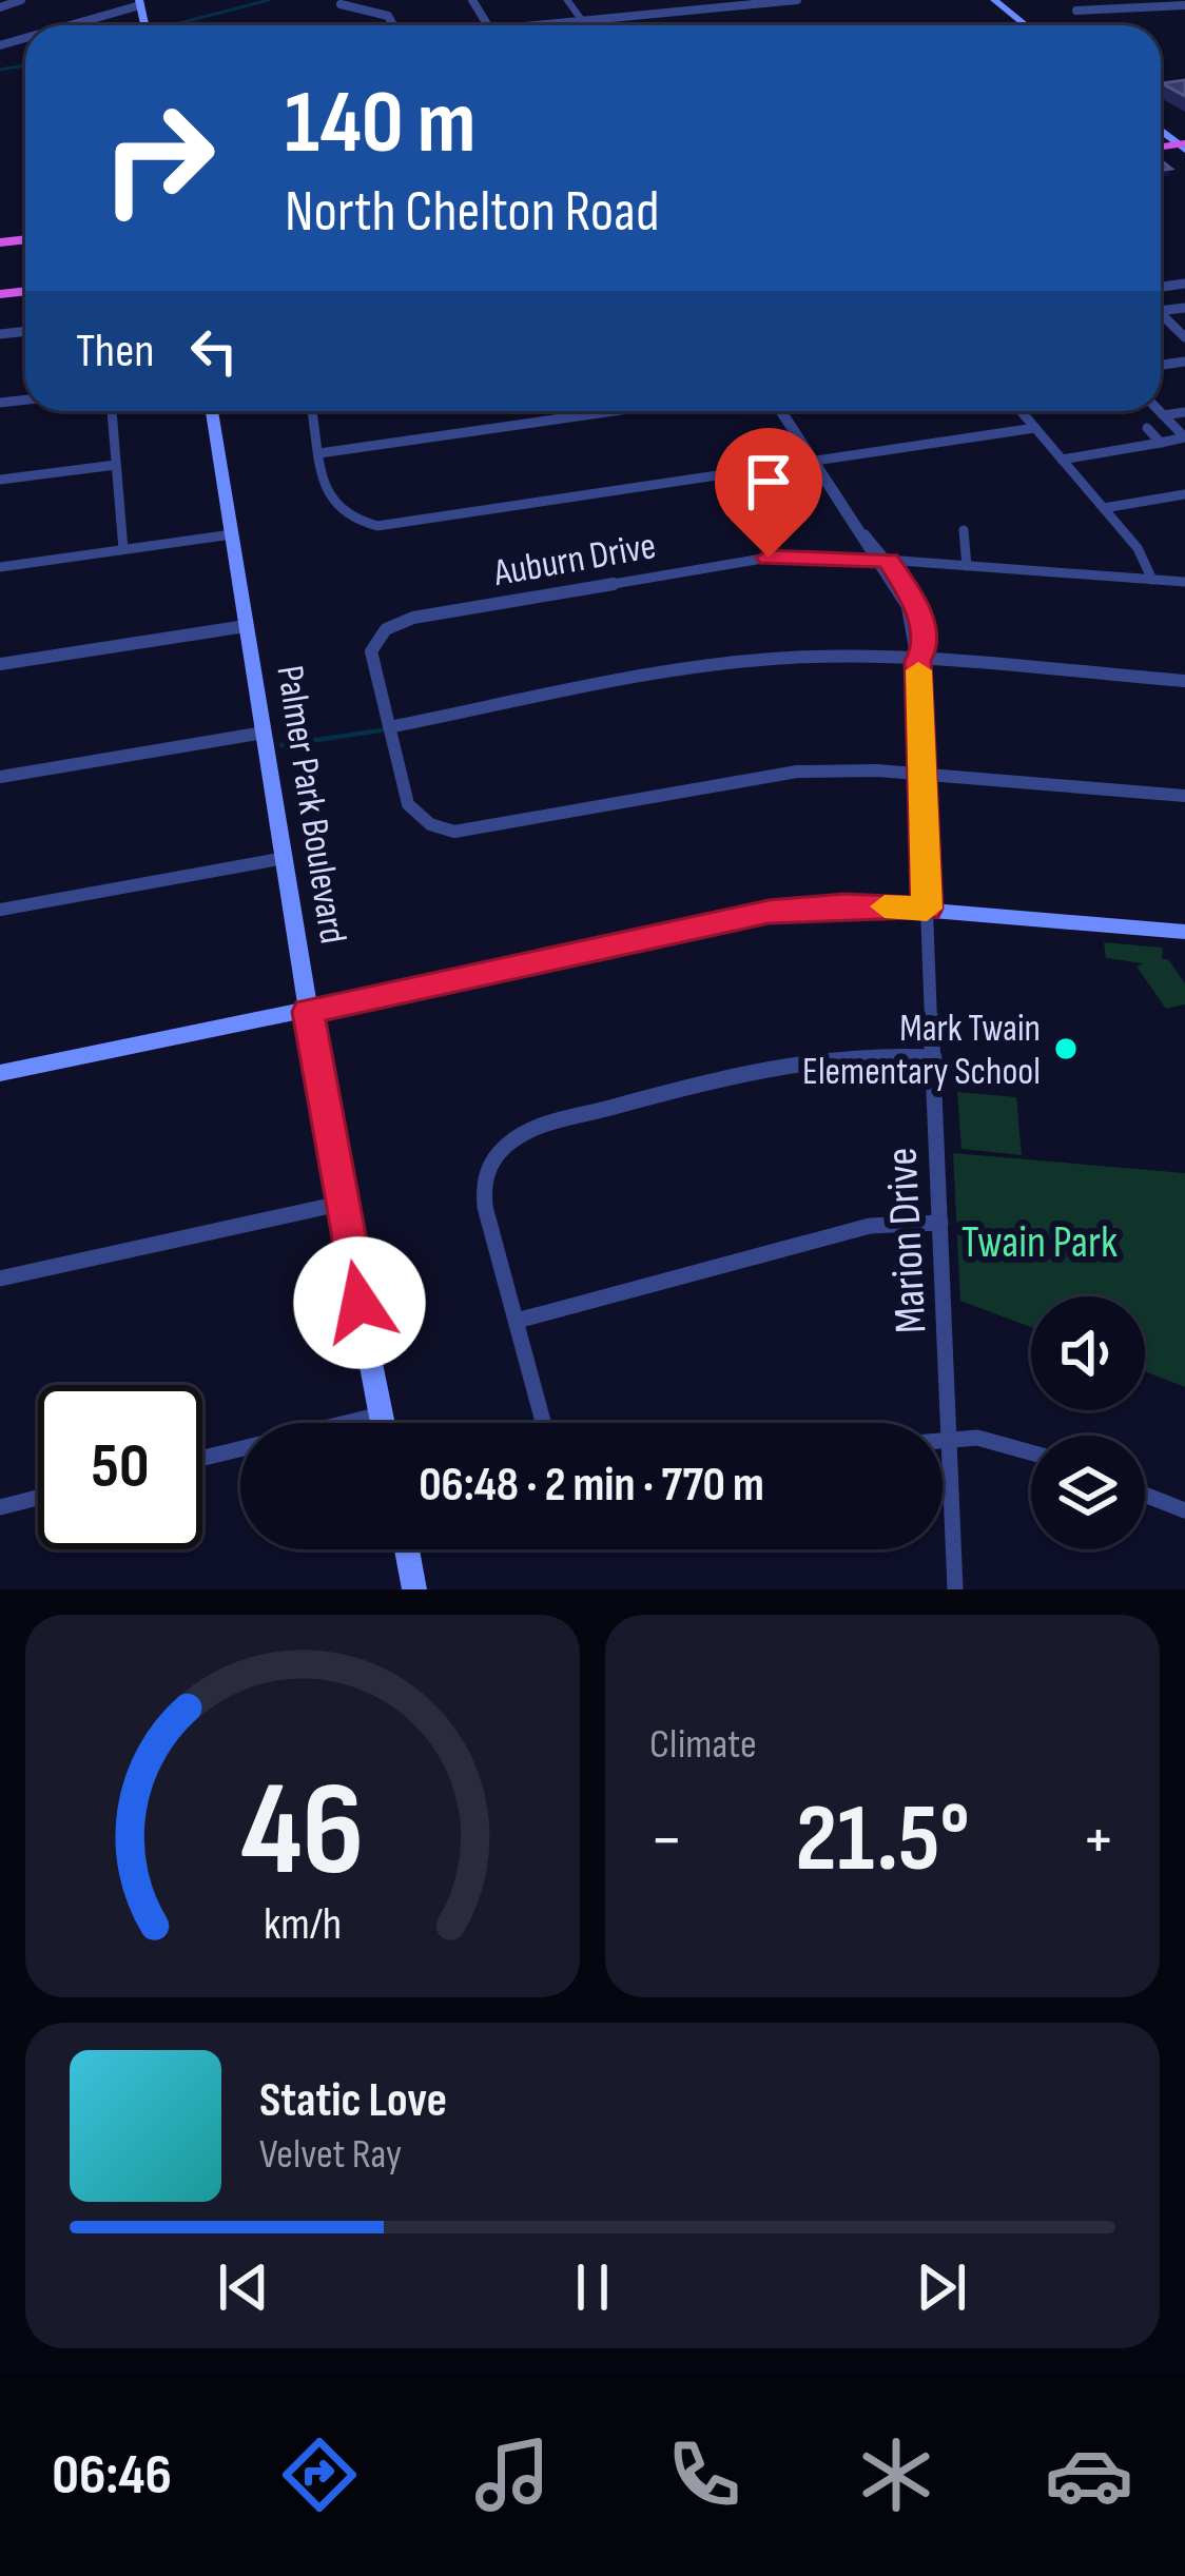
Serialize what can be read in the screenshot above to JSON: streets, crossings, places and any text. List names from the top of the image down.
{
  "streets": {
    "main road": ["Palmer Park Boulevard"],
    "street": ["Auburn Drive", "Marion Drive"]
  },
  "crossings": [
    ["Auburn Drive", "Marion Drive"]
  ],
  "parks": ["Twain Park"],
  "places": ["Mark Twain Elementary School"],
  "page": {
    "turn": ["140 m", "North Chelton Road"],
    "then": "Then",
    "limit": "50",
    "trip": "06:48 · 2 min · 770 m",
    "tile": "Climate",
    "heat": ["−", "21.5°", "+"],
    "song": ["Static Love", "Velvet Ray"],
    "tabs": "06:46",
    "gauge": ["46", "km/h"]
  }
}
